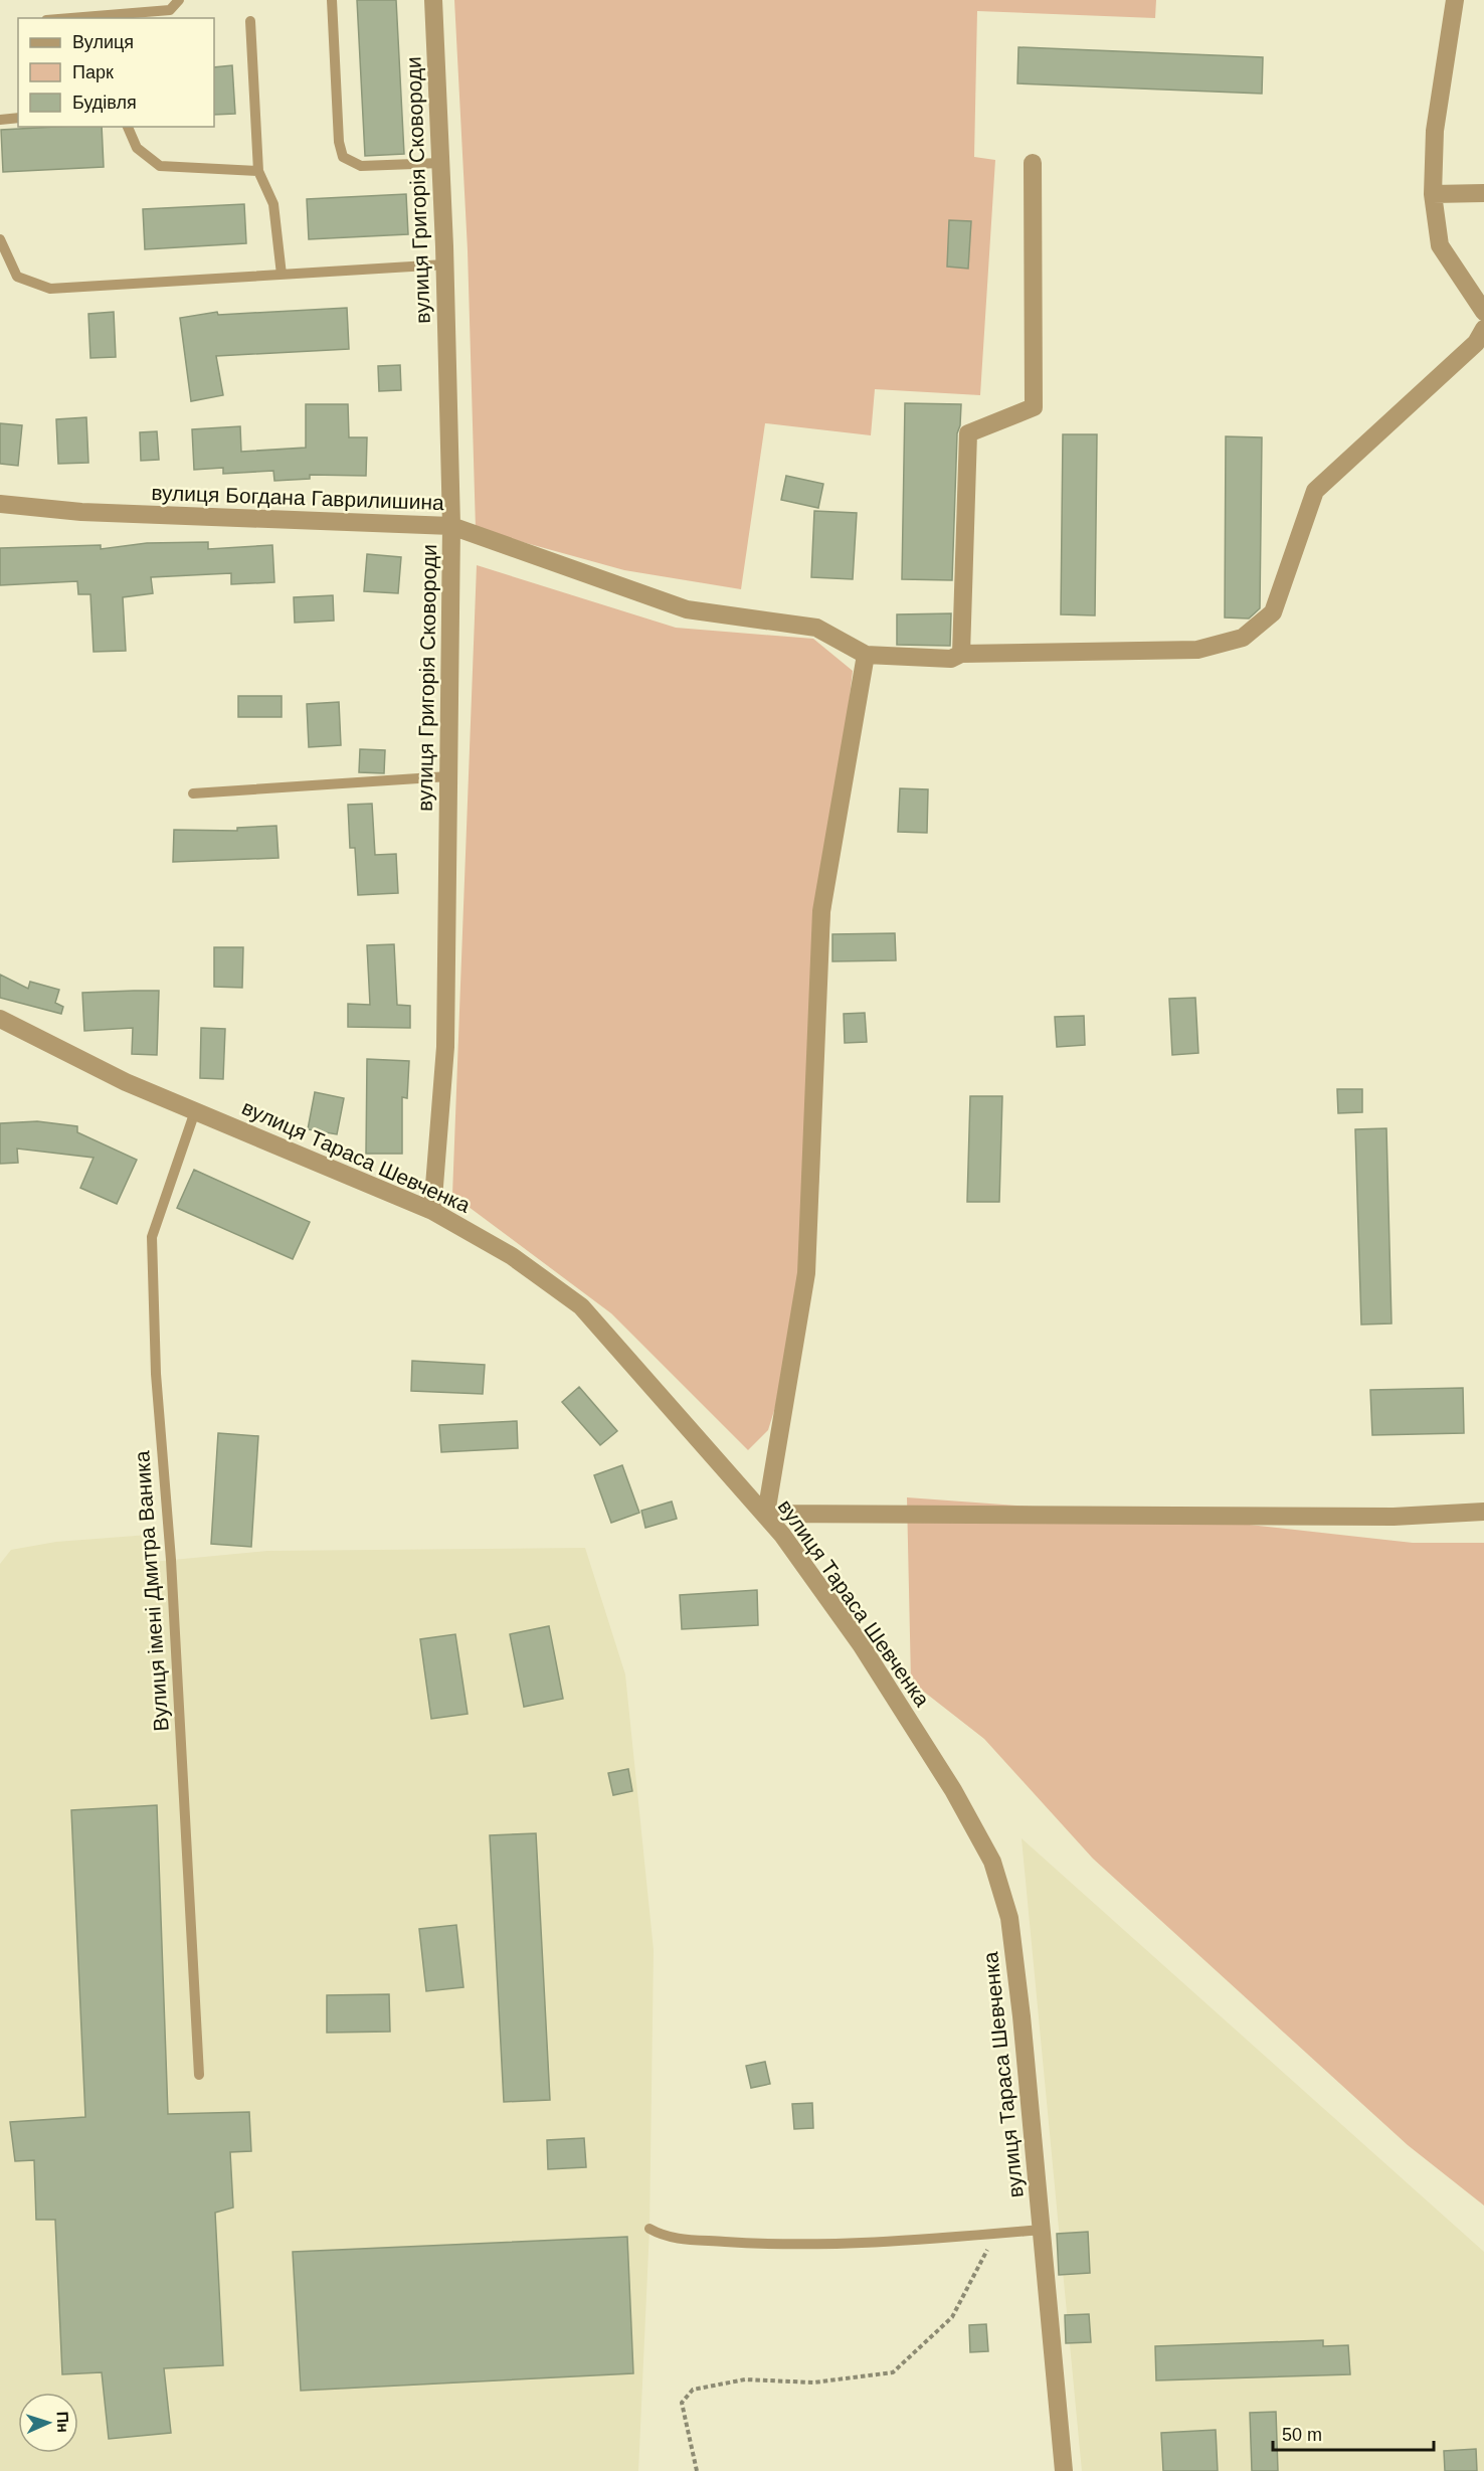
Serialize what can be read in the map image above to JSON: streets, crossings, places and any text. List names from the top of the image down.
{
  "streets": {
    "street": ["вулиця Григорія Сковороди", "вулиця Богдана Гаврилишина", "вулиця Тараса Шевченка"],
    "lane": ["Вулиця імені Дмитра Ваника"]
  },
  "crossings": [
    ["вулиця Григорія Сковороди", "вулиця Богдана Гаврилишина"],
    ["вулиця Григорія Сковороди", "вулиця Тараса Шевченка"],
    ["вулиця Тараса Шевченка", "Вулиця імені Дмитра Ваника"]
  ],
  "legend": ["Вулиця", "Парк", "Будівля"],
  "scale_bar": "50 m",
  "north": "right"
}
